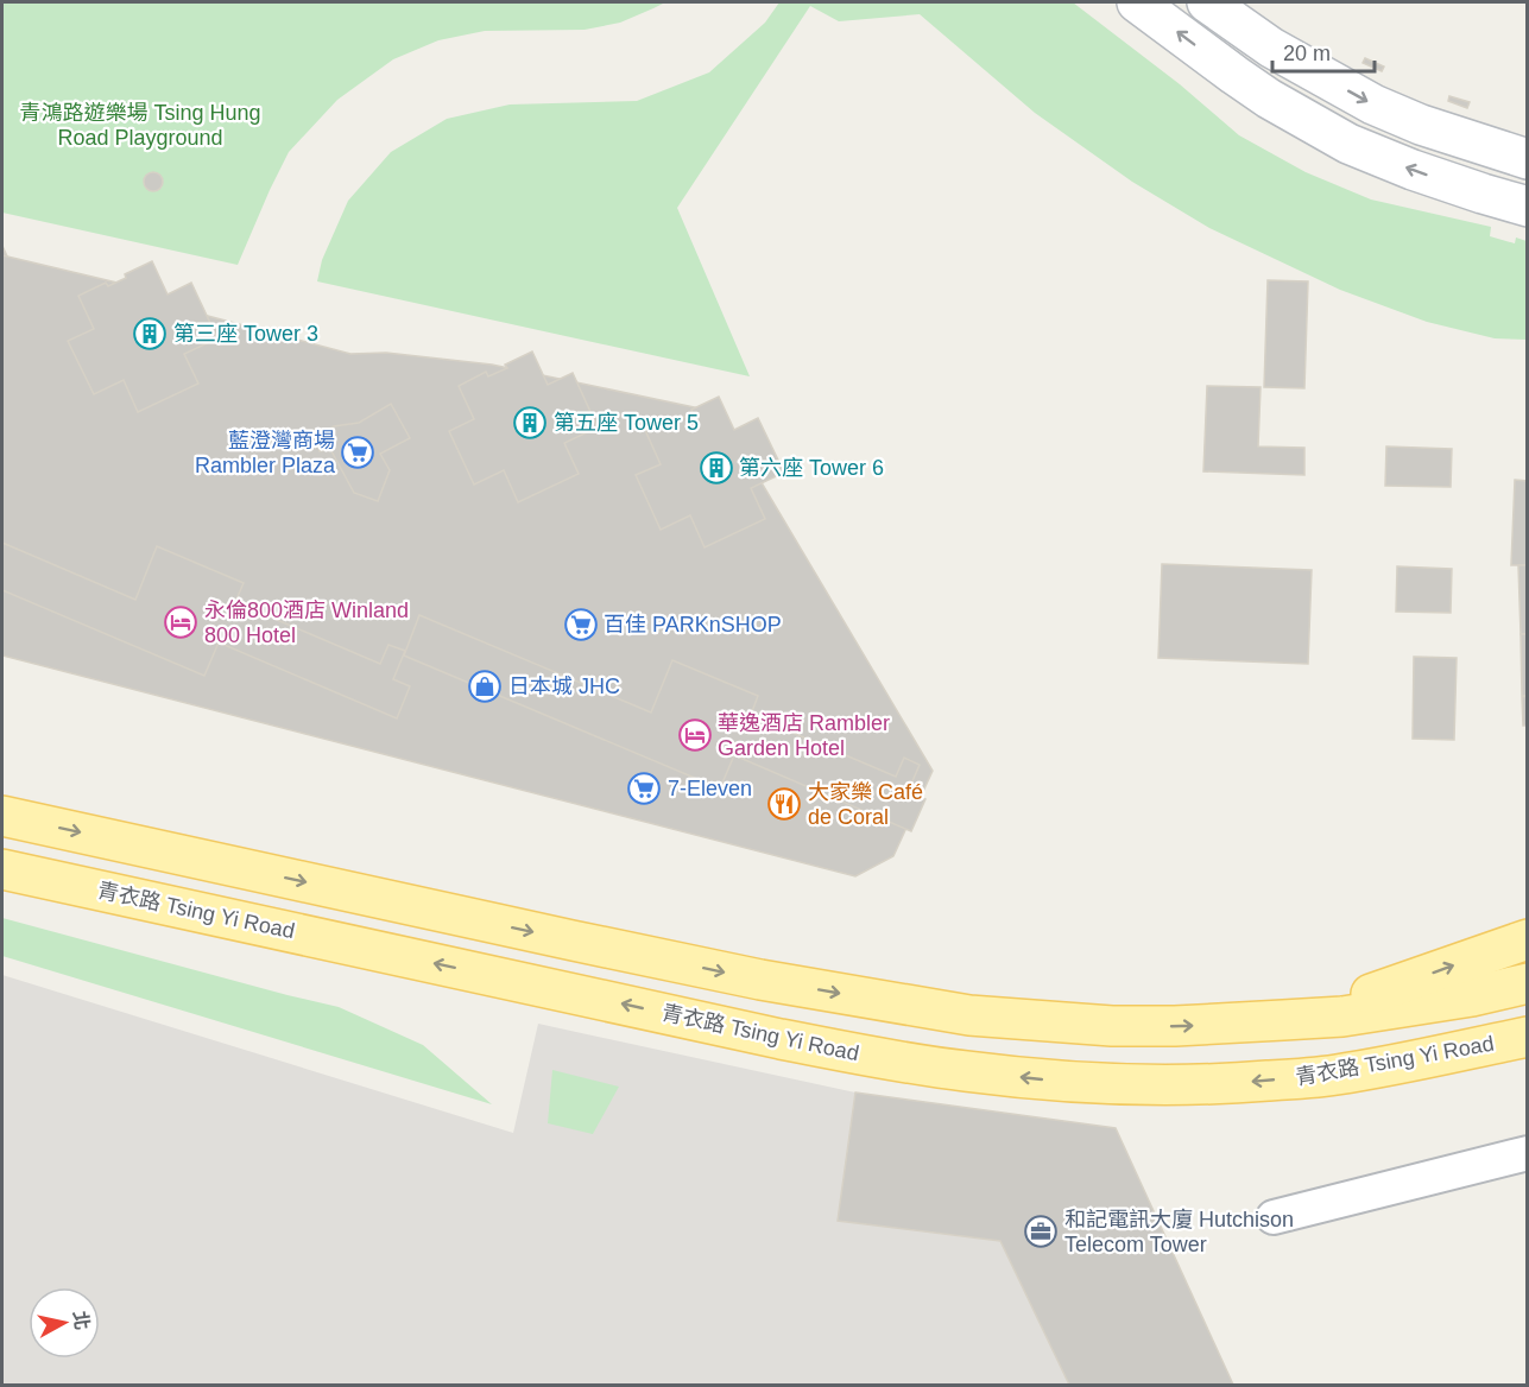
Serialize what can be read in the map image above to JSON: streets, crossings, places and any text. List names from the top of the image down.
{
  "streets": {
    "main road": ["青衣路 Tsing Yi Road"]
  },
  "parks": ["青鴻路遊樂場 Tsing Hung Road Playground"],
  "places": {
    "building": ["第三座 Tower 3", "第五座 Tower 5", "第六座 Tower 6"],
    "supermarket": ["藍澄灣商場 Rambler Plaza", "百佳 PARKnSHOP", "7-Eleven"],
    "hotel": ["永倫800酒店 Winland 800 Hotel", "華逸酒店 Rambler Garden Hotel"],
    "shop": ["日本城 JHC"],
    "restaurant": ["大家樂 Café de Coral"],
    "office": ["和記電訊大廈 Hutchison Telecom Tower"]
  },
  "scale_bar": "20 m",
  "north": "right"
}
